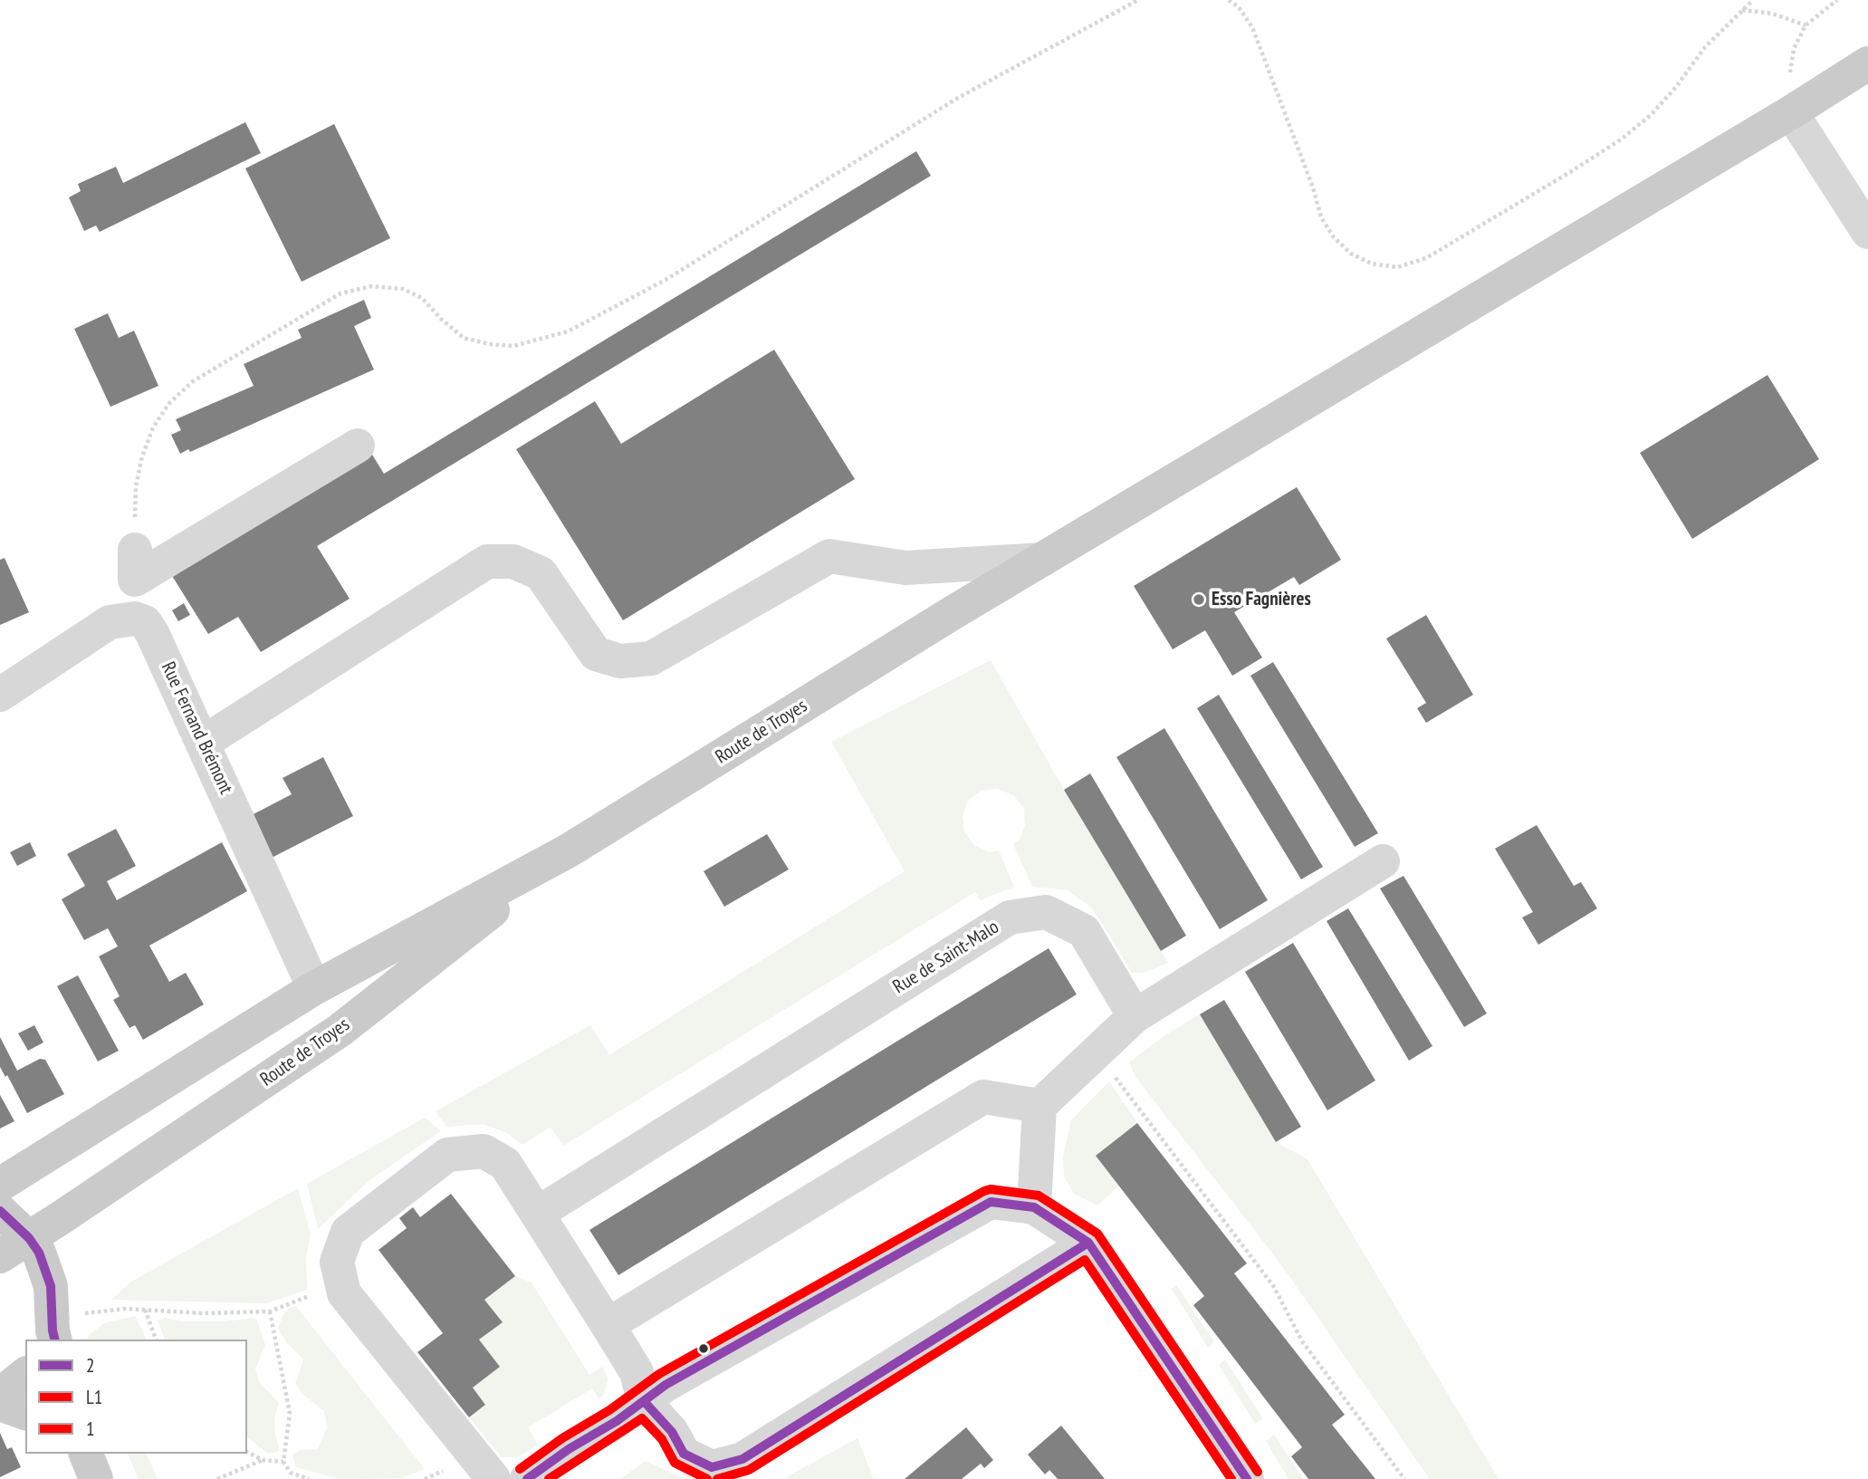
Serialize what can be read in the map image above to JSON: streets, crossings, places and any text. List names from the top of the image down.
{
  "streets": {
    "main road": ["Route de Troyes"],
    "street": ["Rue Fernand Brémont", "Rue de Saint-Malo"]
  },
  "crossings": [
    ["Rue Fernand Brémont", "Route de Troyes"]
  ],
  "places": ["Esso Fagnières"],
  "lines": ["transit line 1", "transit line 2", "transit line L1"],
  "legend": ["2", "L1", "1"]
}
